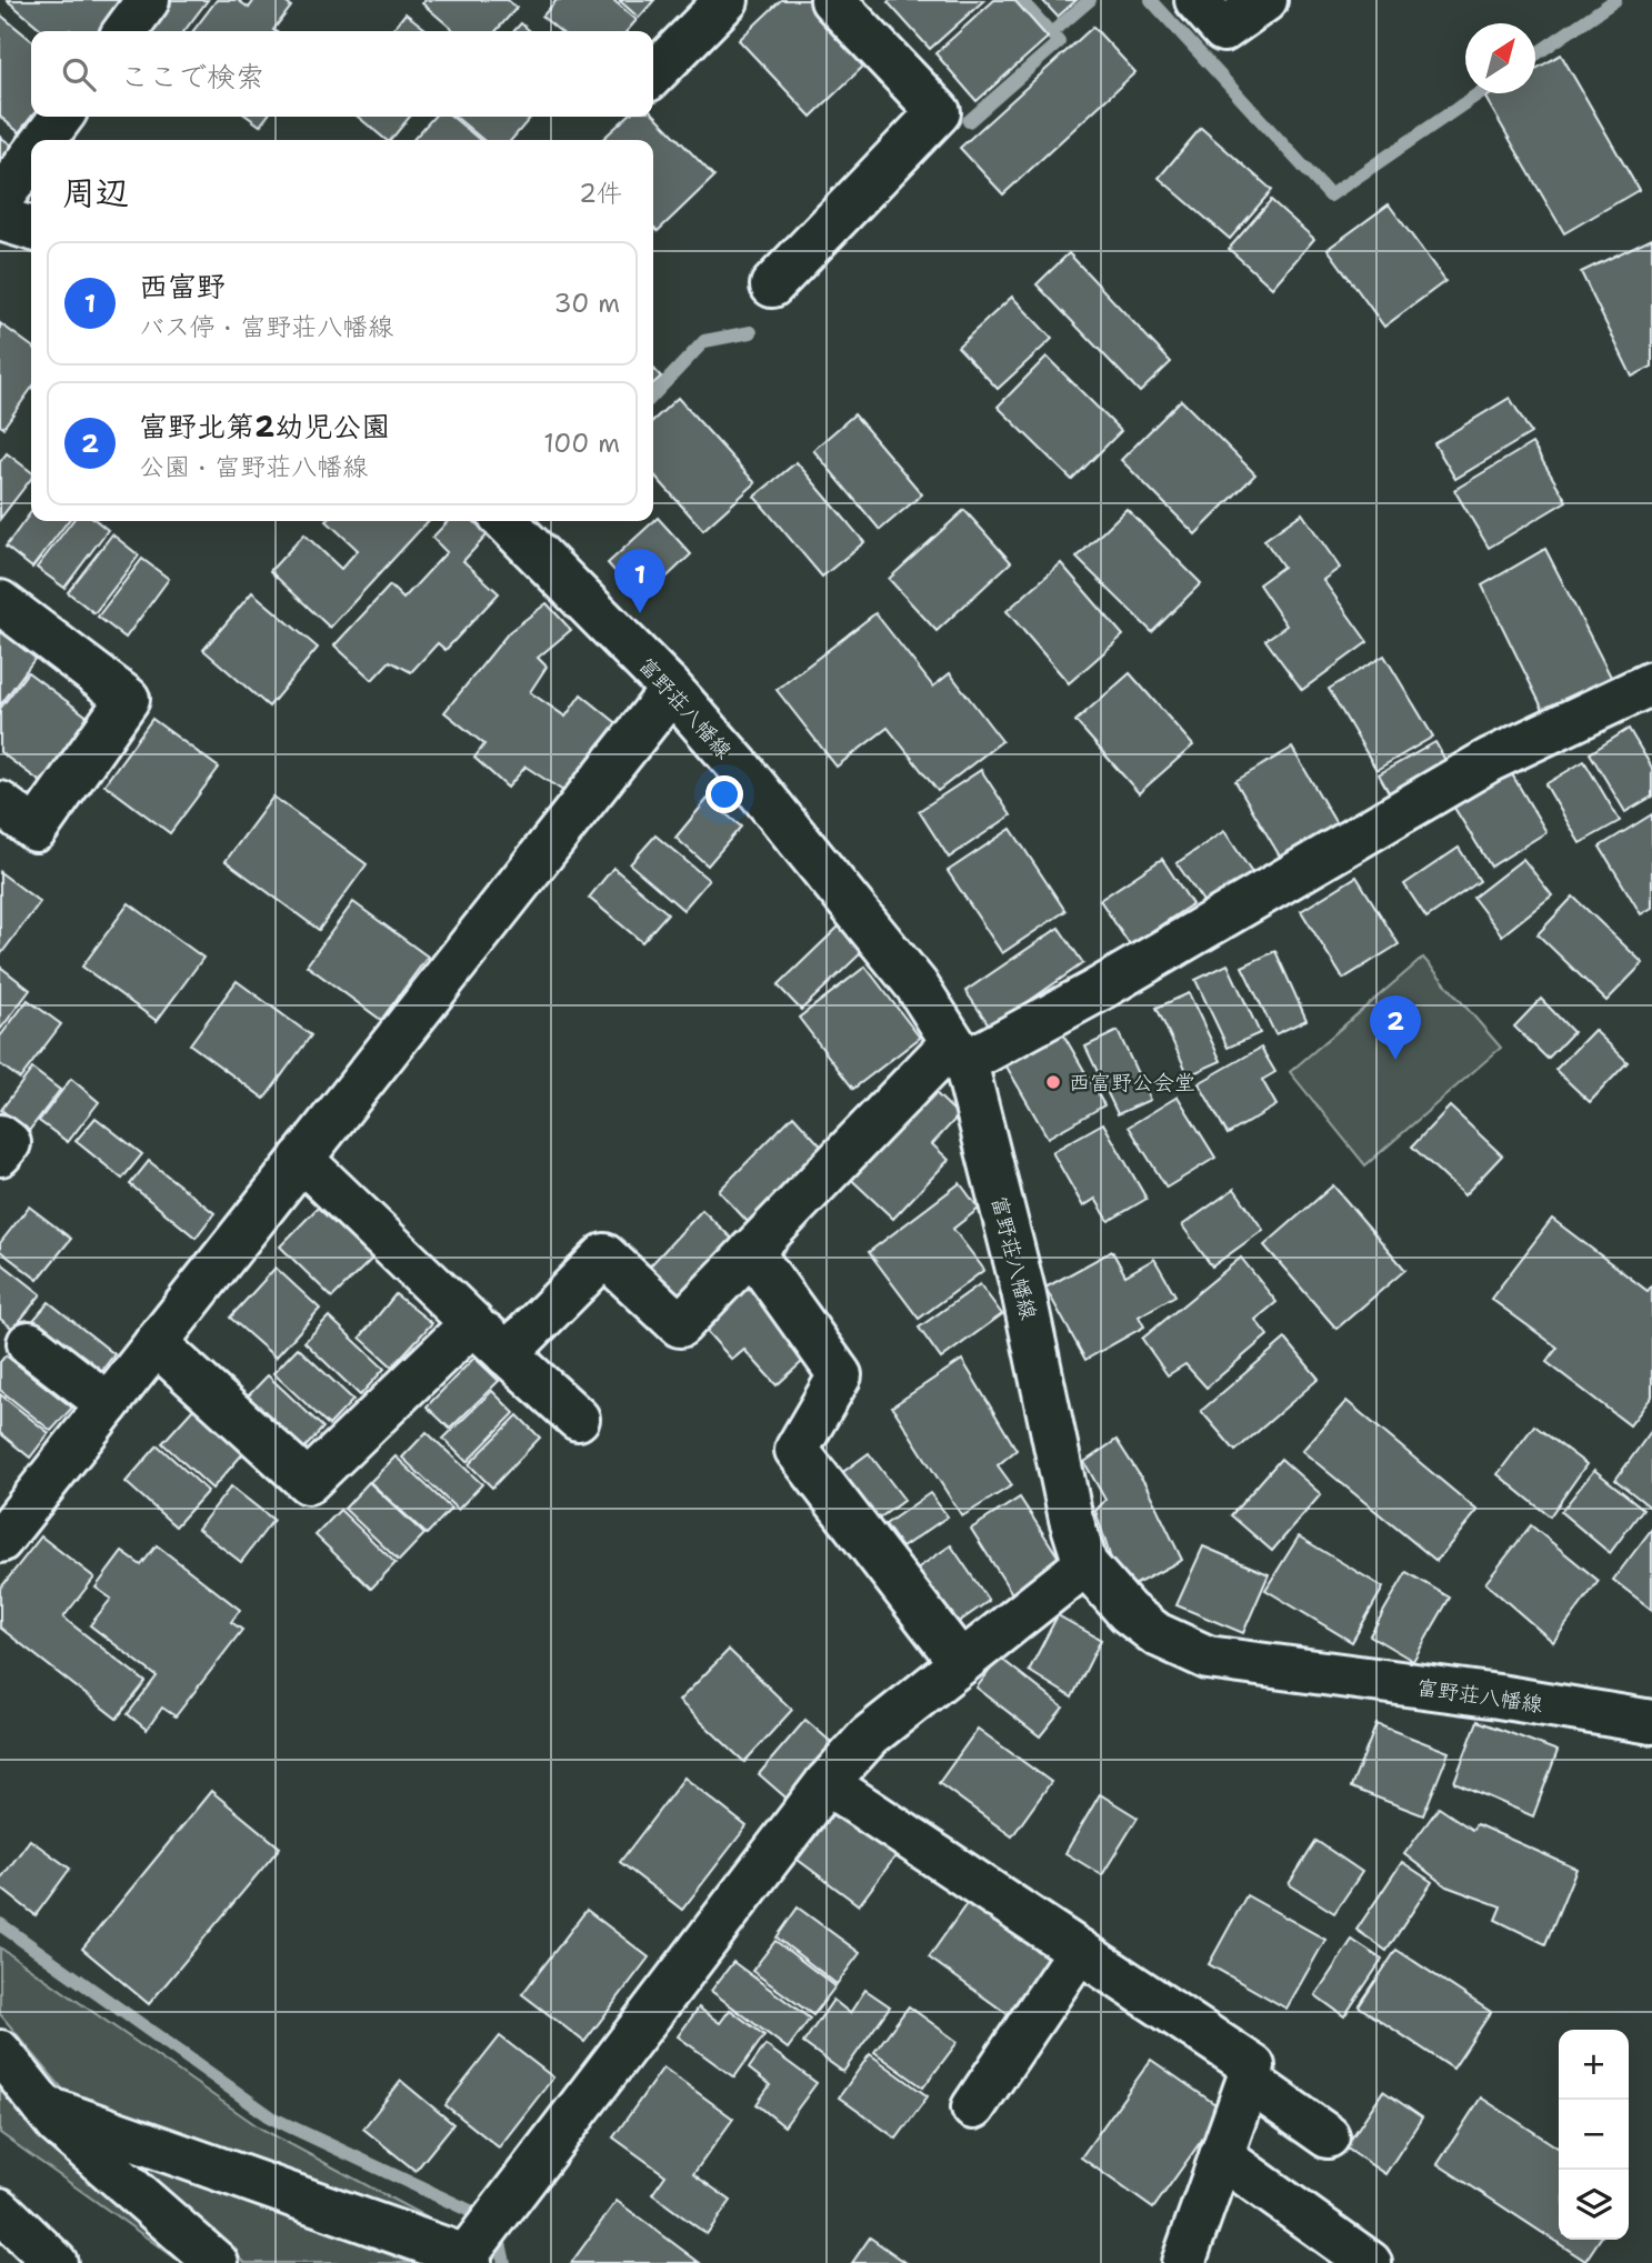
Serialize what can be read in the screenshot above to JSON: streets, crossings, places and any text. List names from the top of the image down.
{
  "streets": {
    "street": ["富野荘八幡線"]
  },
  "places": ["西富野公会堂"],
  "north": "top right",
  "page": {
    "search": "ここで検索",
    "heading": ["周辺", "2件"],
    "list": [
      {
        "mark": "1",
        "name": "西富野",
        "note": "バス停 · 富野荘八幡線",
        "value": "30 m"
      },
      {
        "mark": "2",
        "name": "富野北第2幼児公園",
        "note": "公園 · 富野荘八幡線",
        "value": "100 m"
      }
    ],
    "pins": ["1", "2"],
    "map_buttons": ["+", "−"]
  }
}
